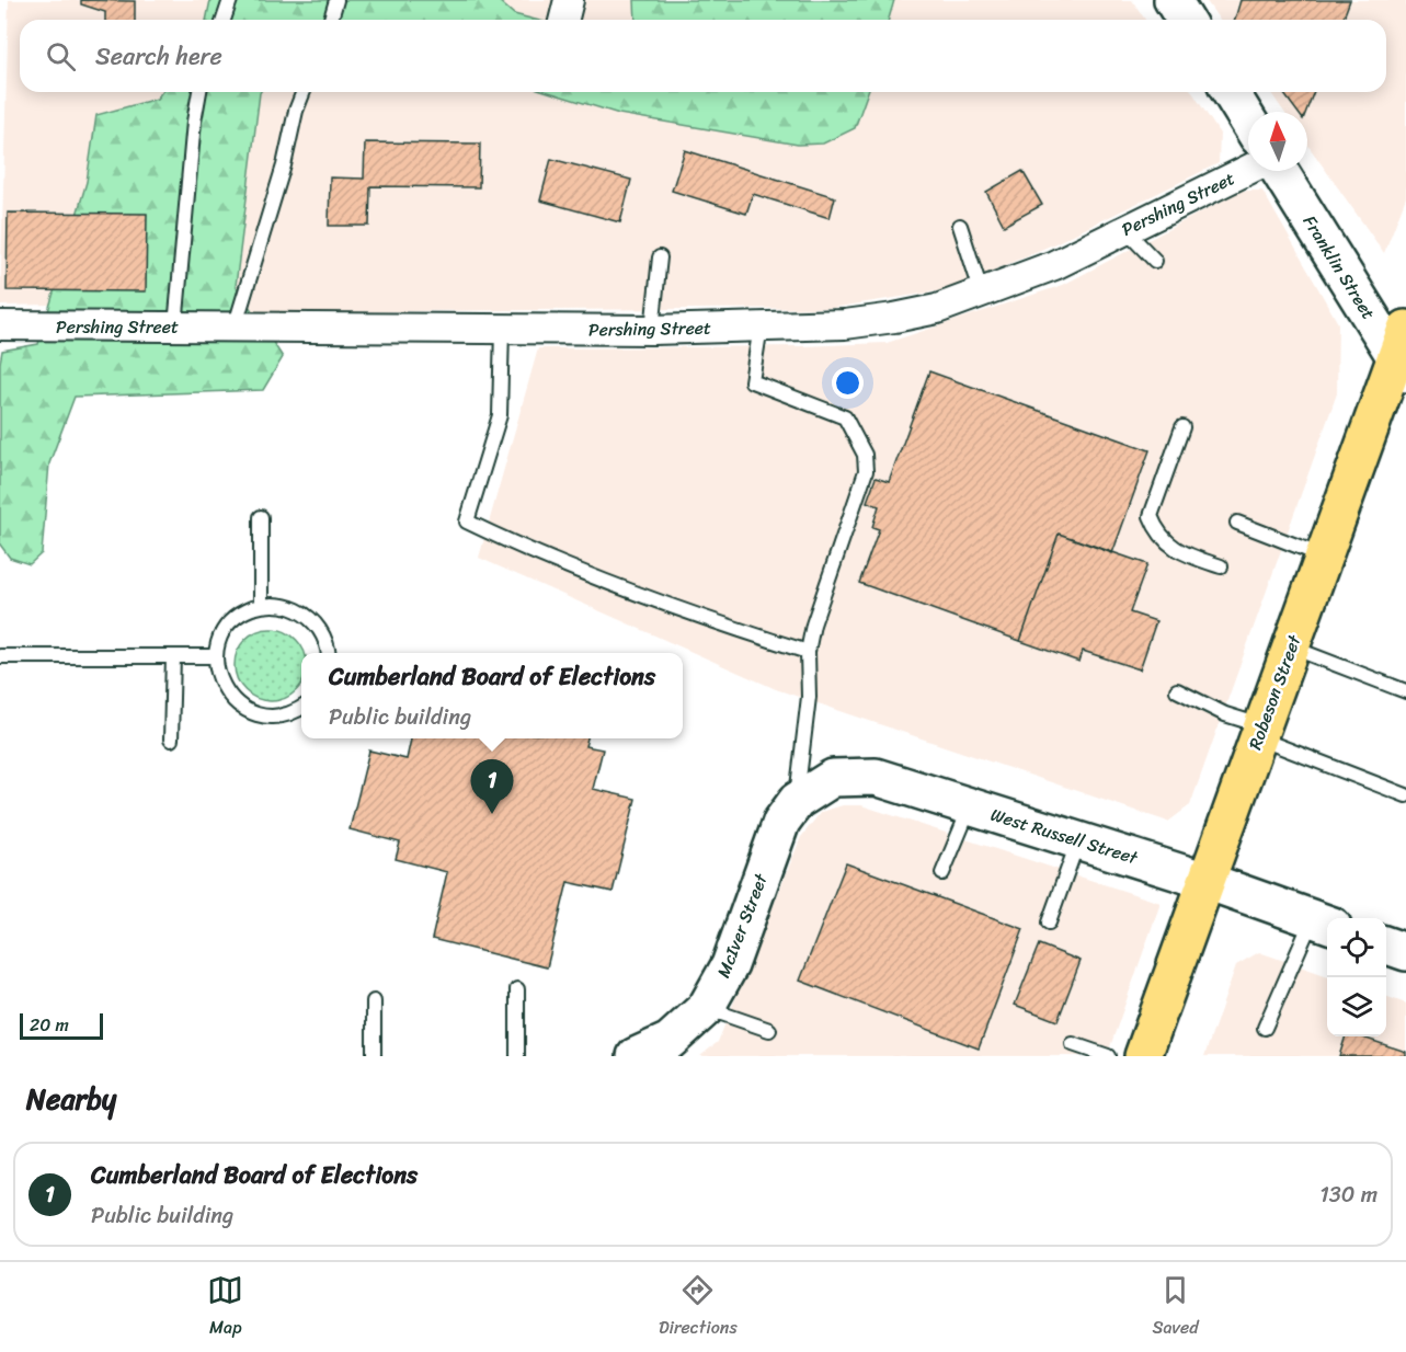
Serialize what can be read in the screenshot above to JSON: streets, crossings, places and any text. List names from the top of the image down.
{
  "streets": {
    "main road": ["Robeson Street"],
    "street": [
      "Pershing Street",
      "Franklin Street",
      "West Russell Street",
      "McIver Street"
    ]
  },
  "crossings": [
    ["Franklin Street", "Robeson Street"],
    ["Robeson Street", "West Russell Street"],
    ["West Russell Street", "McIver Street"]
  ],
  "scale_bar": "20 m",
  "north": "top",
  "page": {
    "search": "Search here",
    "popup": ["Cumberland Board of Elections", "Public building"],
    "pins": "1",
    "scale": "20 m",
    "heading": "Nearby",
    "list": [
      {
        "mark": "1",
        "name": "Cumberland Board of Elections",
        "note": "Public building",
        "value": "130 m"
      }
    ],
    "nav": ["Map", "Directions", "Saved"]
  }
}
